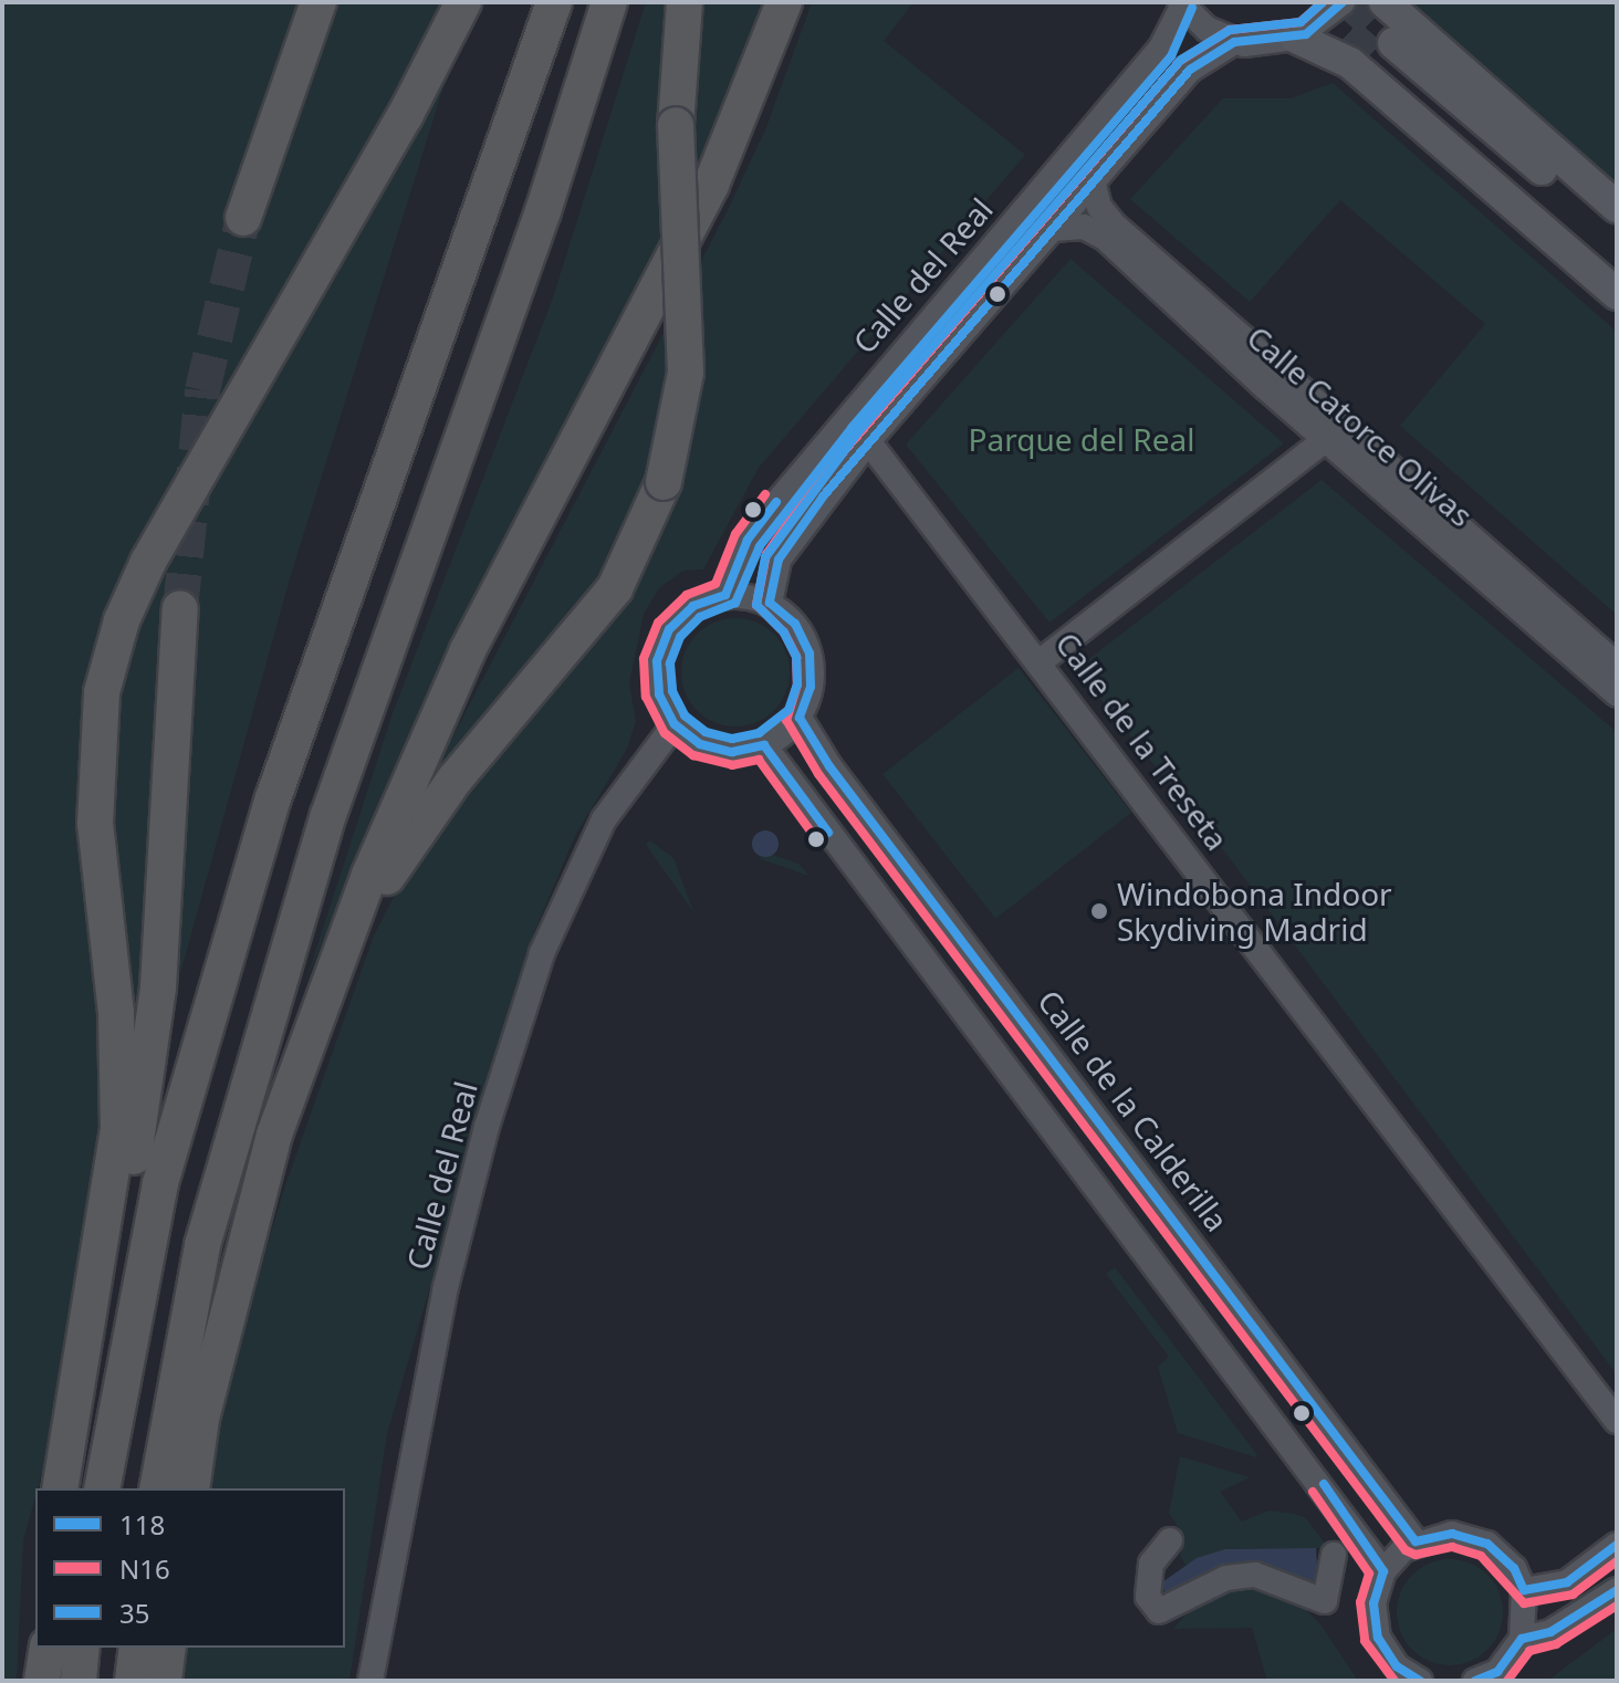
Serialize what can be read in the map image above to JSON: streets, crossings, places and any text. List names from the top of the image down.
{
  "streets": {
    "street": [
      "Calle del Real",
      "Calle Catorce Olivas",
      "Calle de la Treseta",
      "Calle de la Calderilla"
    ]
  },
  "crossings": [
    ["Calle del Real", "Calle de la Calderilla"]
  ],
  "parks": ["Parque del Real"],
  "places": ["Windobona Indoor Skydiving Madrid"],
  "lines": ["transit line 118", "transit line N16", "transit line 35"],
  "legend": ["118", "N16", "35"]
}
